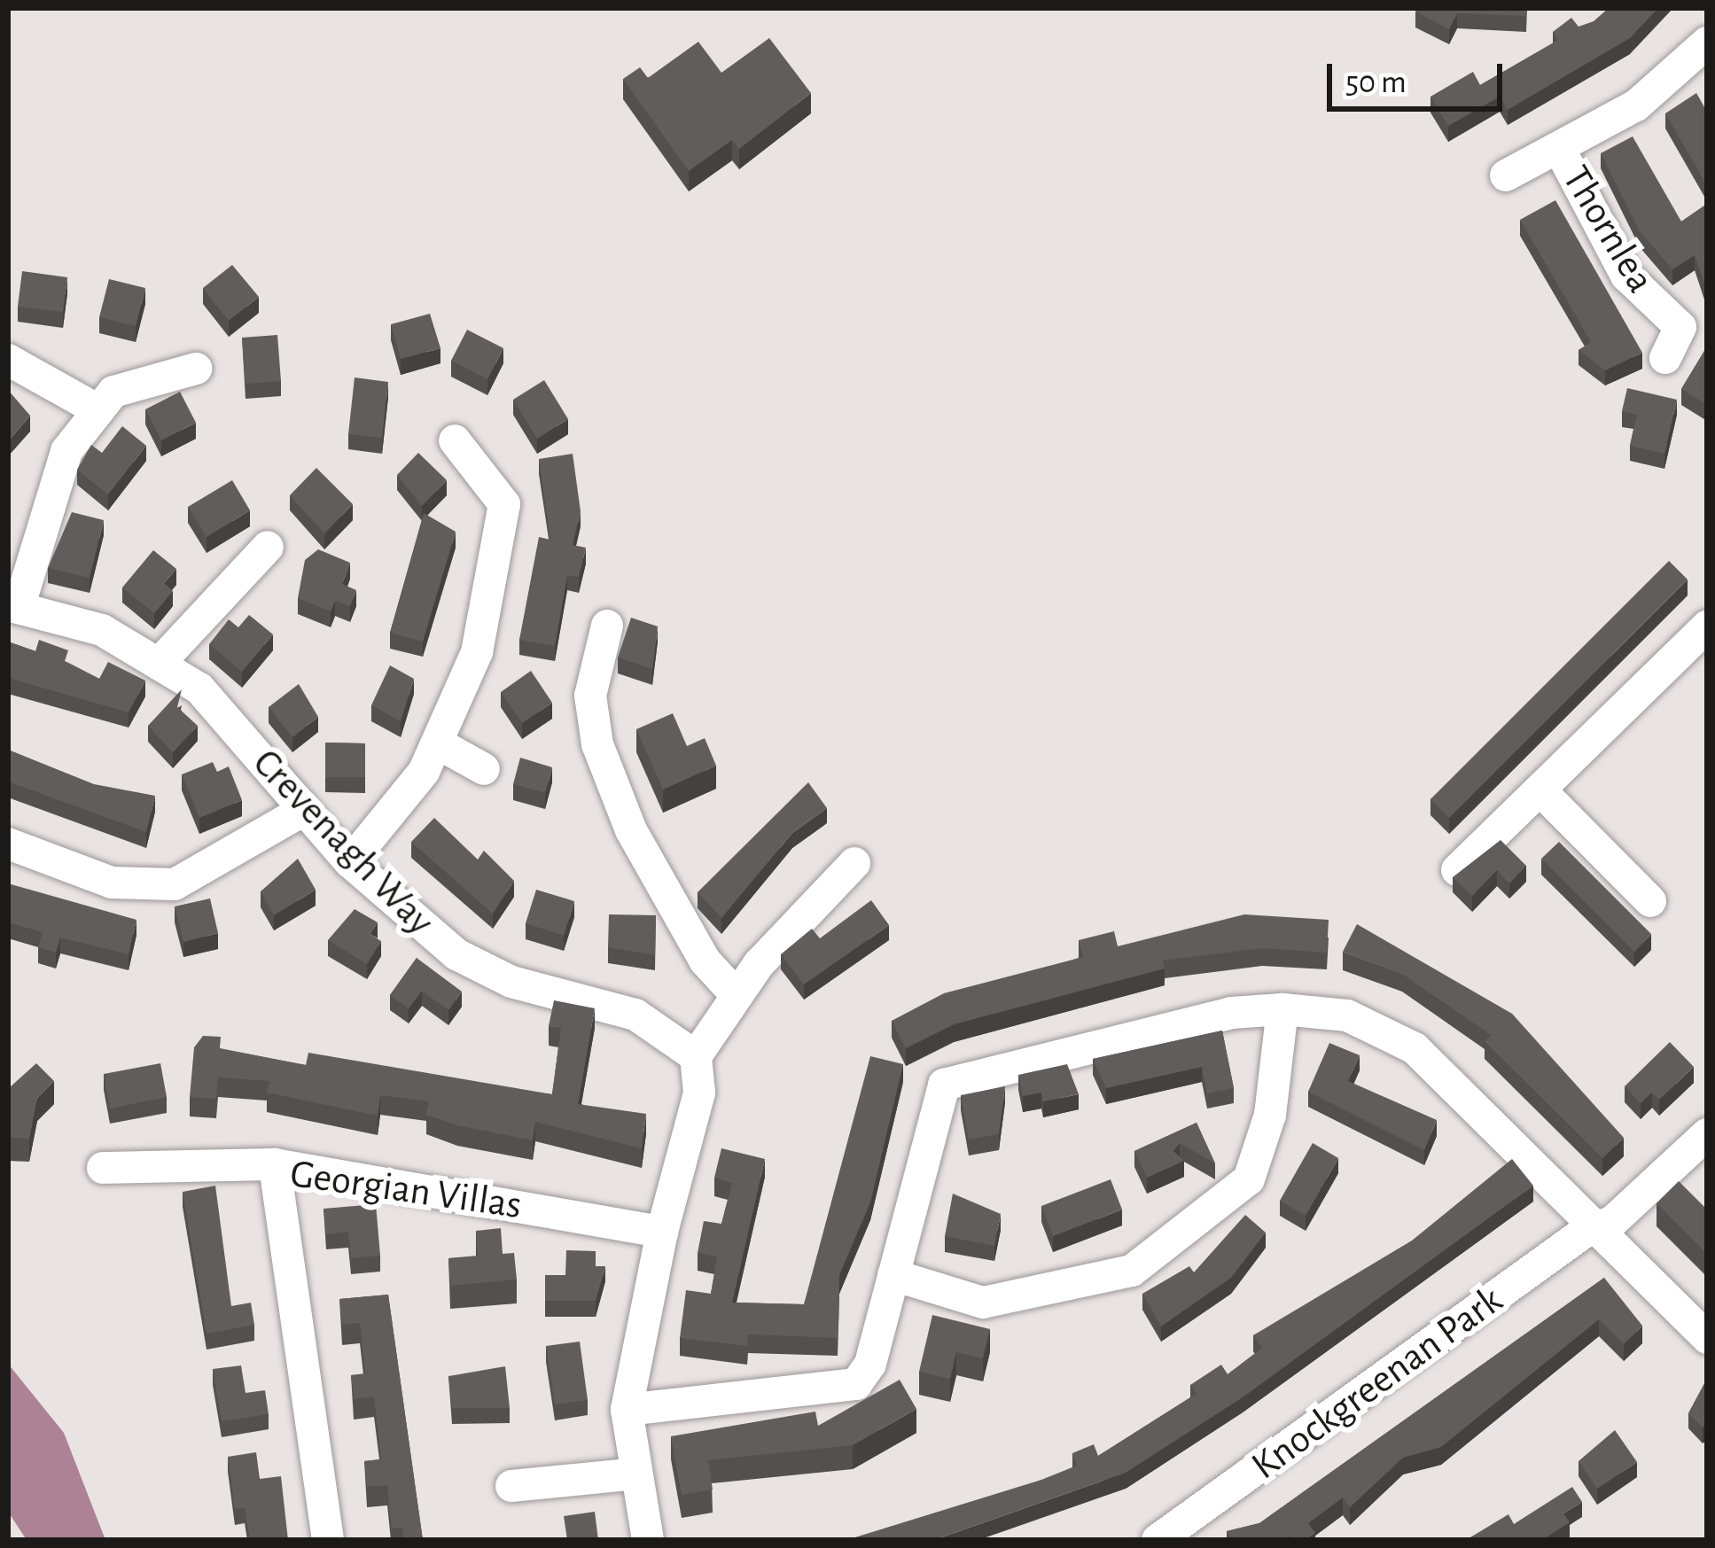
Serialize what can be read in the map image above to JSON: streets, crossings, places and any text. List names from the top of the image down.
{
  "streets": {
    "street": [
      "Thornlea",
      "Crevenagh Way",
      "Georgian Villas",
      "Knockgreenan Park"
    ]
  },
  "scale_bar": "50 m"
}
